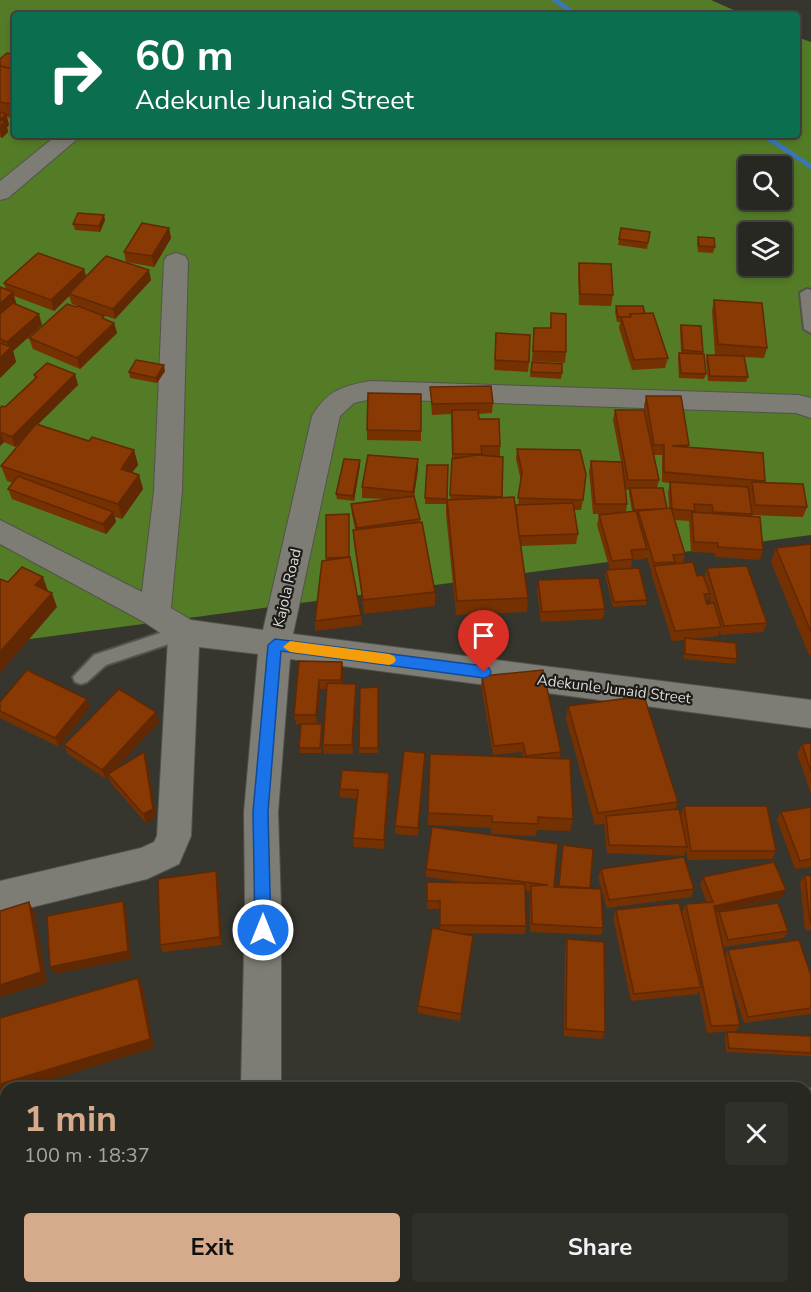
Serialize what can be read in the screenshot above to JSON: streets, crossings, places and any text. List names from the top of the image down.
{
  "streets": {
    "street": ["Kajola Road", "Adekunle Junaid Street"]
  },
  "crossings": [
    ["Kajola Road", "Adekunle Junaid Street"]
  ],
  "page": {
    "turn": ["60 m", "Adekunle Junaid Street"],
    "heading": ["1 min", "100 m · 18:37"],
    "buttons": ["Exit", "Share"]
  }
}
